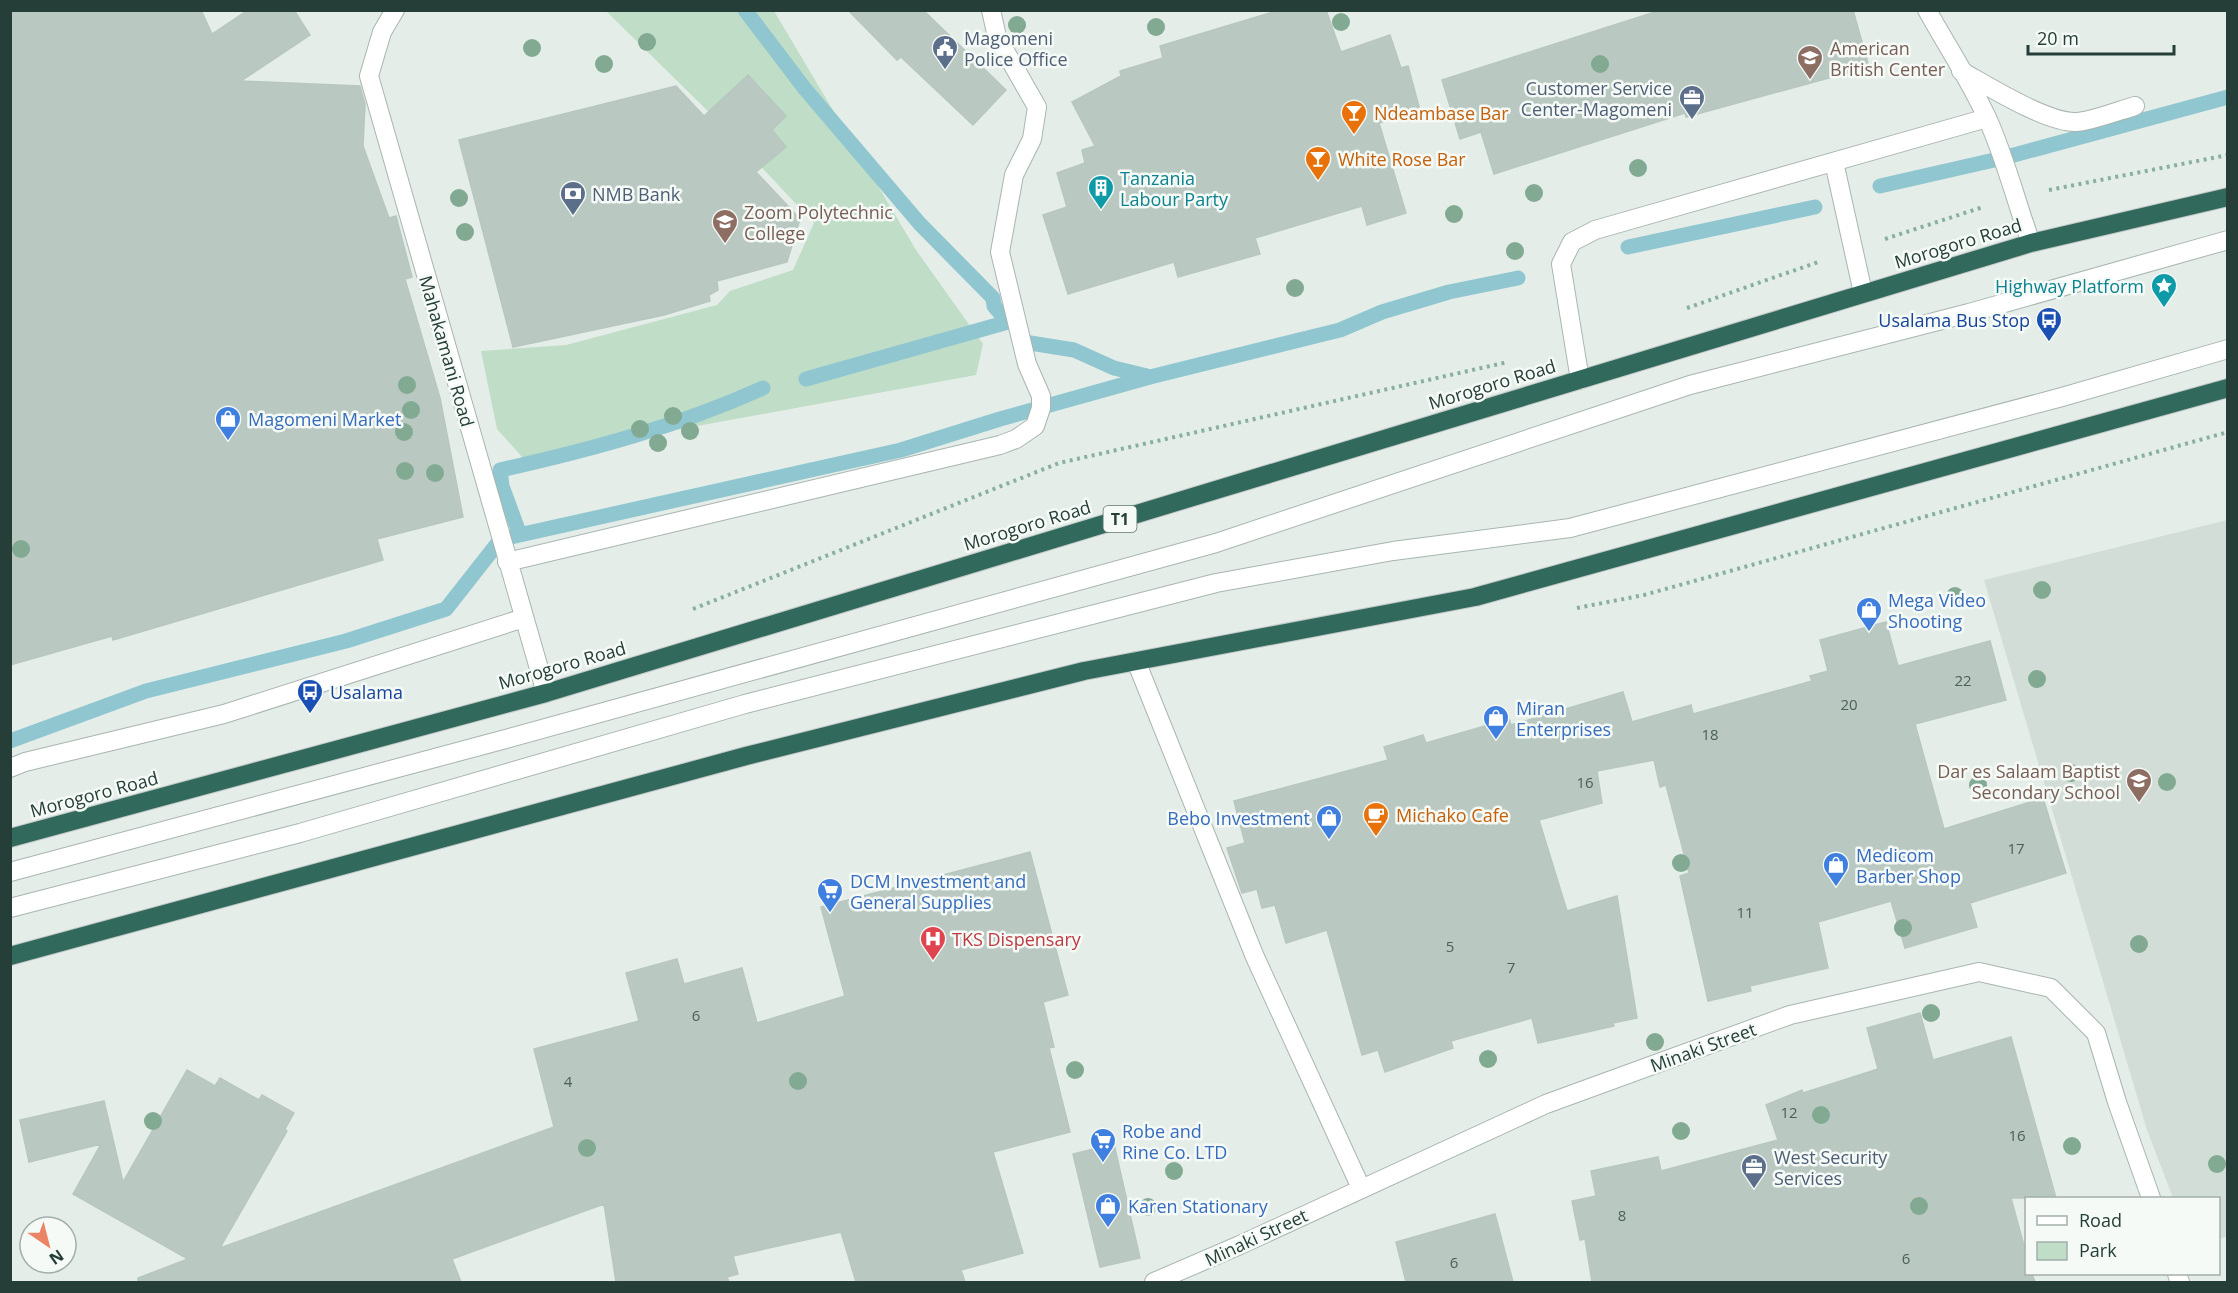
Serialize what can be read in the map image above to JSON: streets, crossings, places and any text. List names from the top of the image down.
{
  "streets": {
    "highway": ["Morogoro Road", "T1"],
    "street": ["Mahakamani Road", "Minaki Street"]
  },
  "crossings": [
    ["Morogoro Road", "Mahakamani Road"]
  ],
  "places": {
    "public building": ["Magomeni Police Office"],
    "school or university": ["American British Center", "Zoom Polytechnic College", "Dar es Salaam Baptist Secondary School"],
    "office": ["Customer Service Center-Magomeni", "West Security Services"],
    "bar": ["Ndeambase Bar", "White Rose Bar"],
    "building": ["Tanzania Labour Party"],
    "bank": ["NMB Bank"],
    "place": ["Highway Platform"],
    "bus stop": ["Usalama Bus Stop", "Usalama"],
    "shop": [
      "Magomeni Market",
      "Mega Video Shooting",
      "Miran Enterprises",
      "Bebo Investment",
      "Medicom Barber Shop",
      "Karen Stationary"
    ],
    "cafe": ["Michako Cafe"],
    "supermarket": ["DCM Investment and General Supplies", "Robe and Rine Co. LTD"],
    "hospital": ["TKS Dispensary"]
  },
  "house_numbers": [
    "22",
    "20",
    "18",
    "16",
    "17",
    "11",
    "5",
    "7",
    "6",
    "4",
    "12",
    "16",
    "8",
    "6",
    "6"
  ],
  "legend": ["Road", "Park"],
  "scale_bar": "20 m",
  "north": "bottom right"
}
